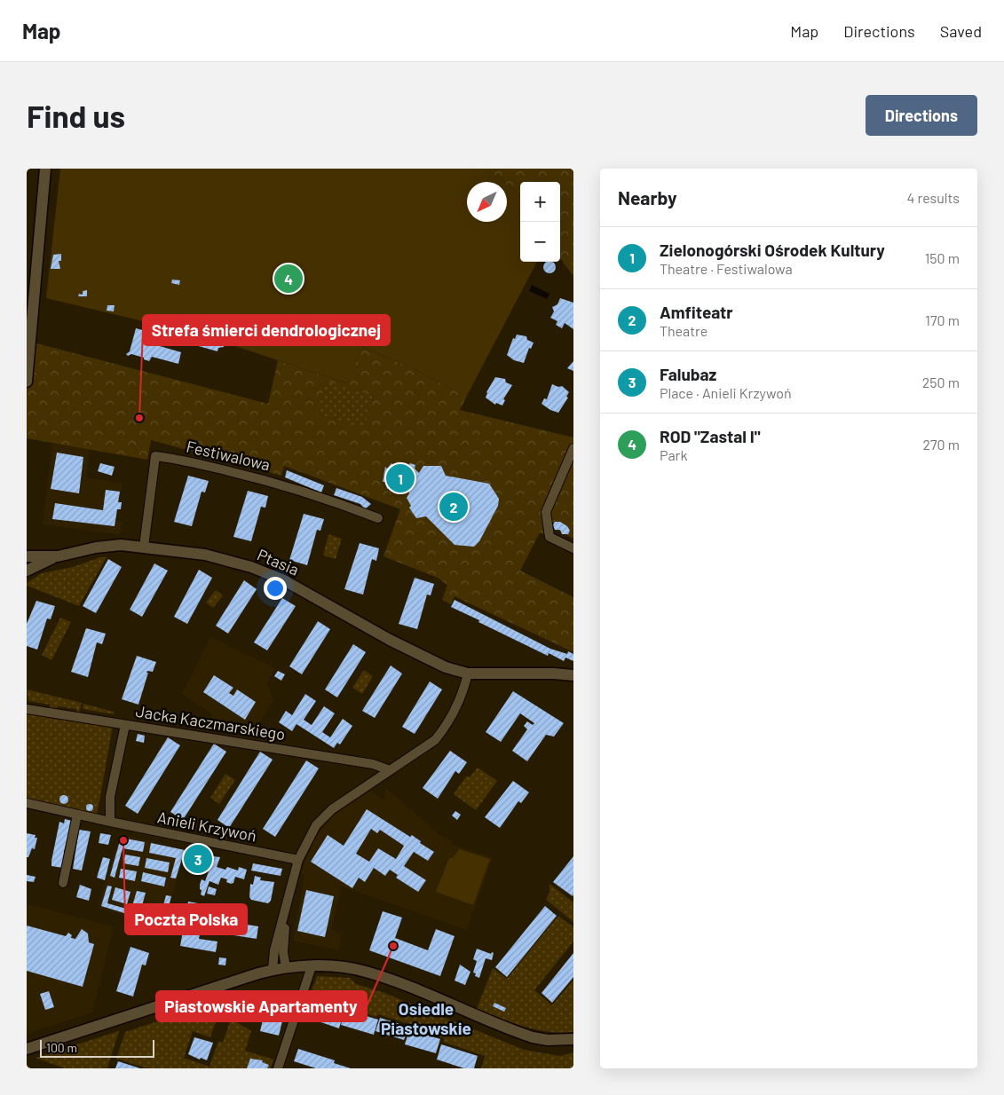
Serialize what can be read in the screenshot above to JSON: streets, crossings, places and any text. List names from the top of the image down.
{
  "streets": {
    "street": [
      "Festiwalowa",
      "Ptasia",
      "Jacka Kaczmarskiego",
      "Anieli Krzywoń"
    ]
  },
  "crossings": [
    ["Festiwalowa", "Ptasia"]
  ],
  "districts": ["Osiedle Piastowskie"],
  "places": ["Strefa śmierci dendrologicznej", "Poczta Polska", "Piastowskie Apartamenty"],
  "scale_bar": "100 m",
  "north": "bottom left",
  "page": {
    "header": "Map",
    "nav": ["Map", "Directions", "Saved"],
    "buttons": "Directions",
    "title": "Find us",
    "heading": ["Nearby", "4 results"],
    "map_buttons": ["+", "−"],
    "list": [
      {
        "mark": "1",
        "name": "Zielonogórski Ośrodek Kultury",
        "note": "Theatre · Festiwalowa",
        "value": "150 m"
      },
      {
        "mark": "2",
        "name": "Amfiteatr",
        "note": "Theatre",
        "value": "170 m"
      },
      {
        "mark": "3",
        "name": "Falubaz",
        "note": "Place · Anieli Krzywoń",
        "value": "250 m"
      },
      {
        "mark": "4",
        "name": "ROD \"Zastal I\"",
        "note": "Park",
        "value": "270 m"
      }
    ],
    "pins": [
      "4",
      "1",
      "2",
      "3"
    ],
    "scale": "100 m"
  }
}
